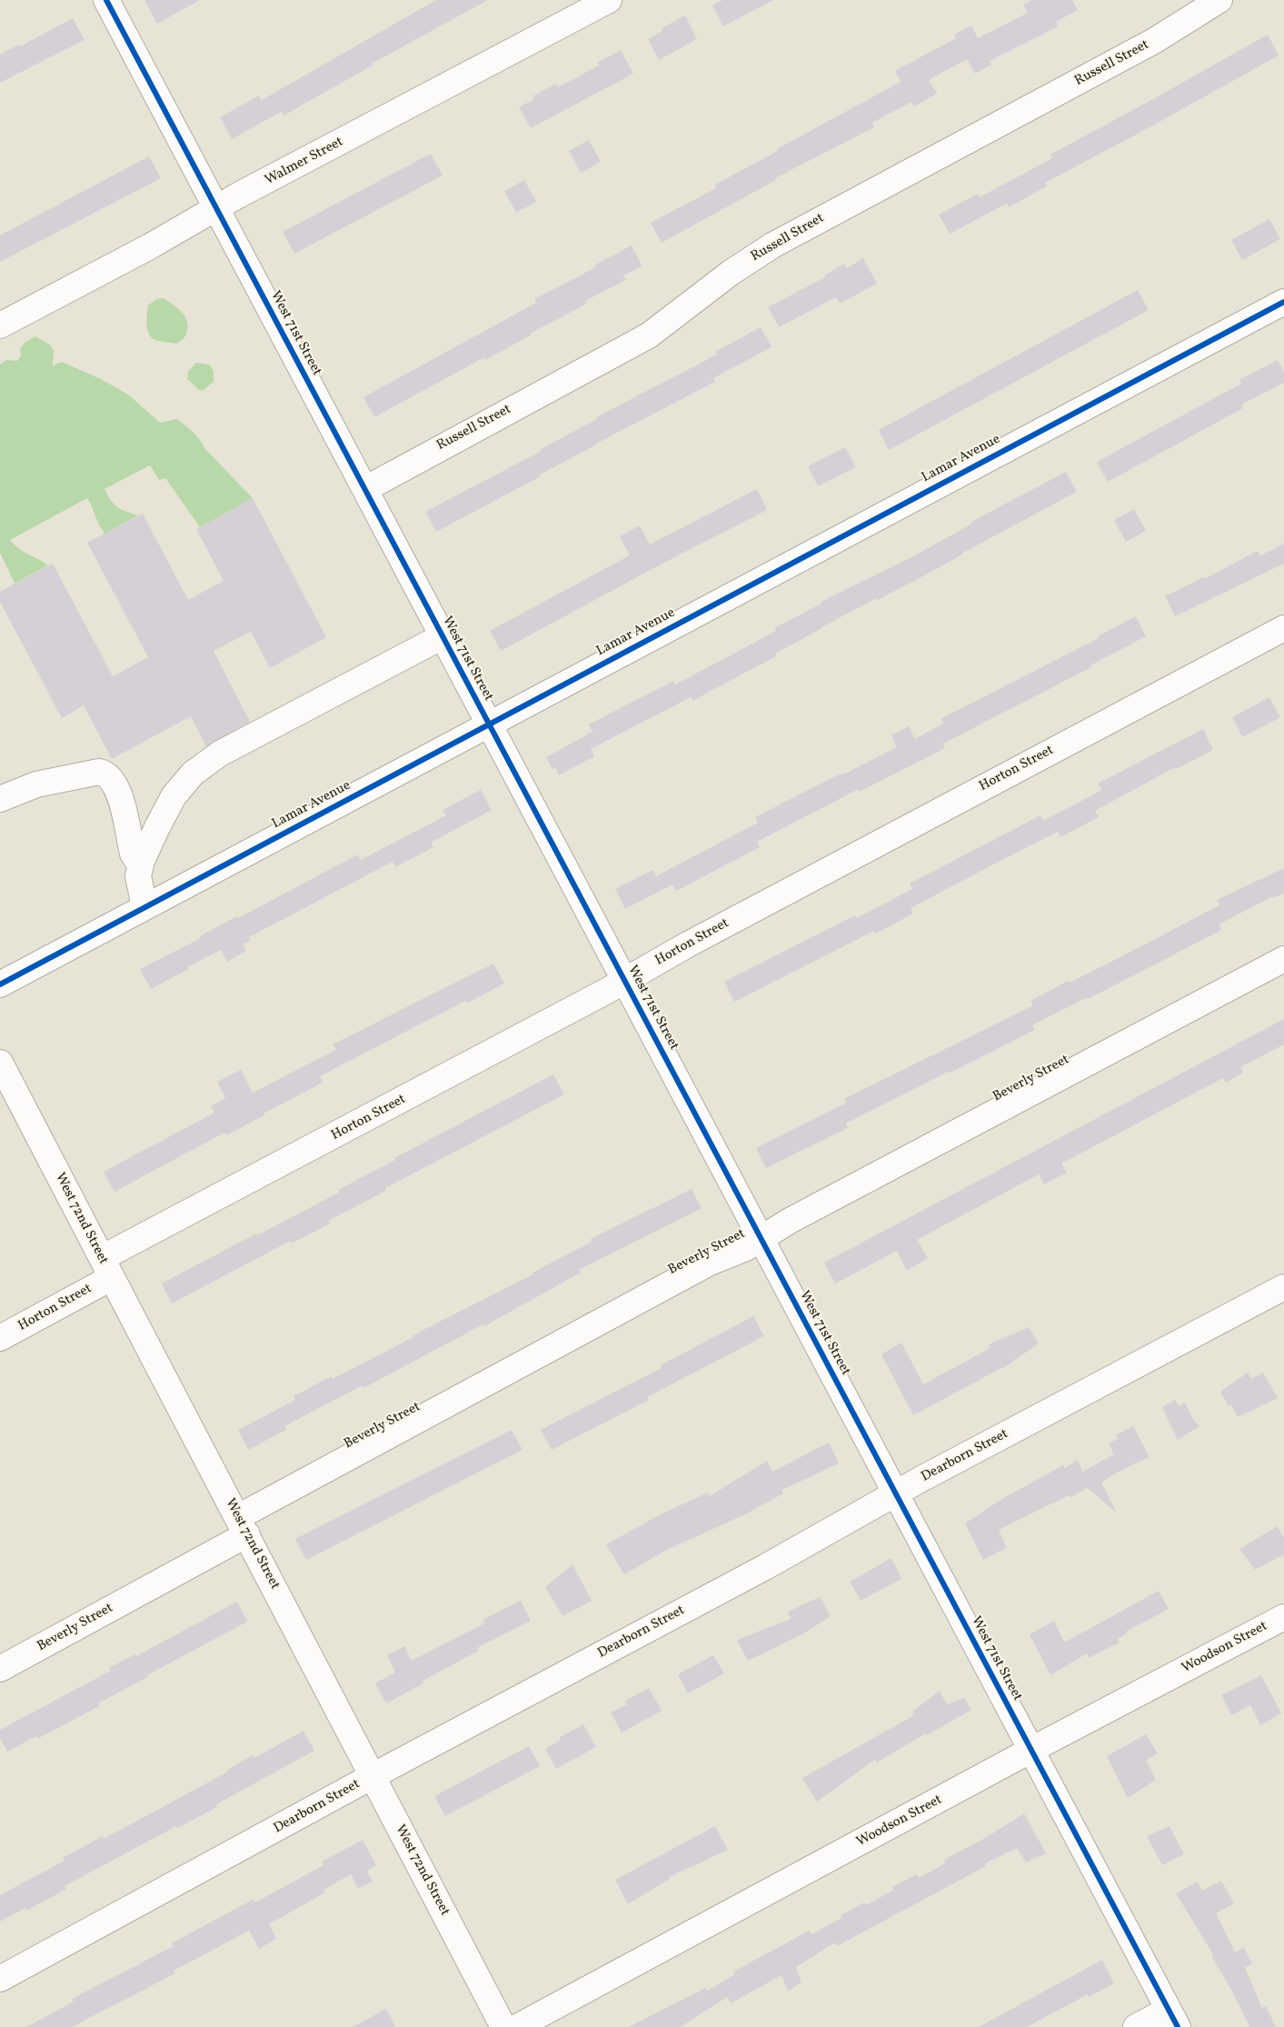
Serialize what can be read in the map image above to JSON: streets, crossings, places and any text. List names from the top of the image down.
{
  "streets": {
    "street": [
      "Russell Street",
      "Walmer Street",
      "West 71st Street",
      "Lamar Avenue",
      "Horton Street",
      "Beverly Street",
      "West 72nd Street",
      "Dearborn Street",
      "Woodson Street"
    ]
  },
  "crossings": [
    ["Russell Street", "West 71st Street"],
    ["Walmer Street", "West 71st Street"],
    ["West 71st Street", "Lamar Avenue"],
    ["West 71st Street", "Horton Street"],
    ["West 71st Street", "Beverly Street"],
    ["West 71st Street", "Dearborn Street"],
    ["West 71st Street", "Woodson Street"],
    ["Horton Street", "West 72nd Street"],
    ["Beverly Street", "West 72nd Street"],
    ["West 72nd Street", "Dearborn Street"]
  ]
}
